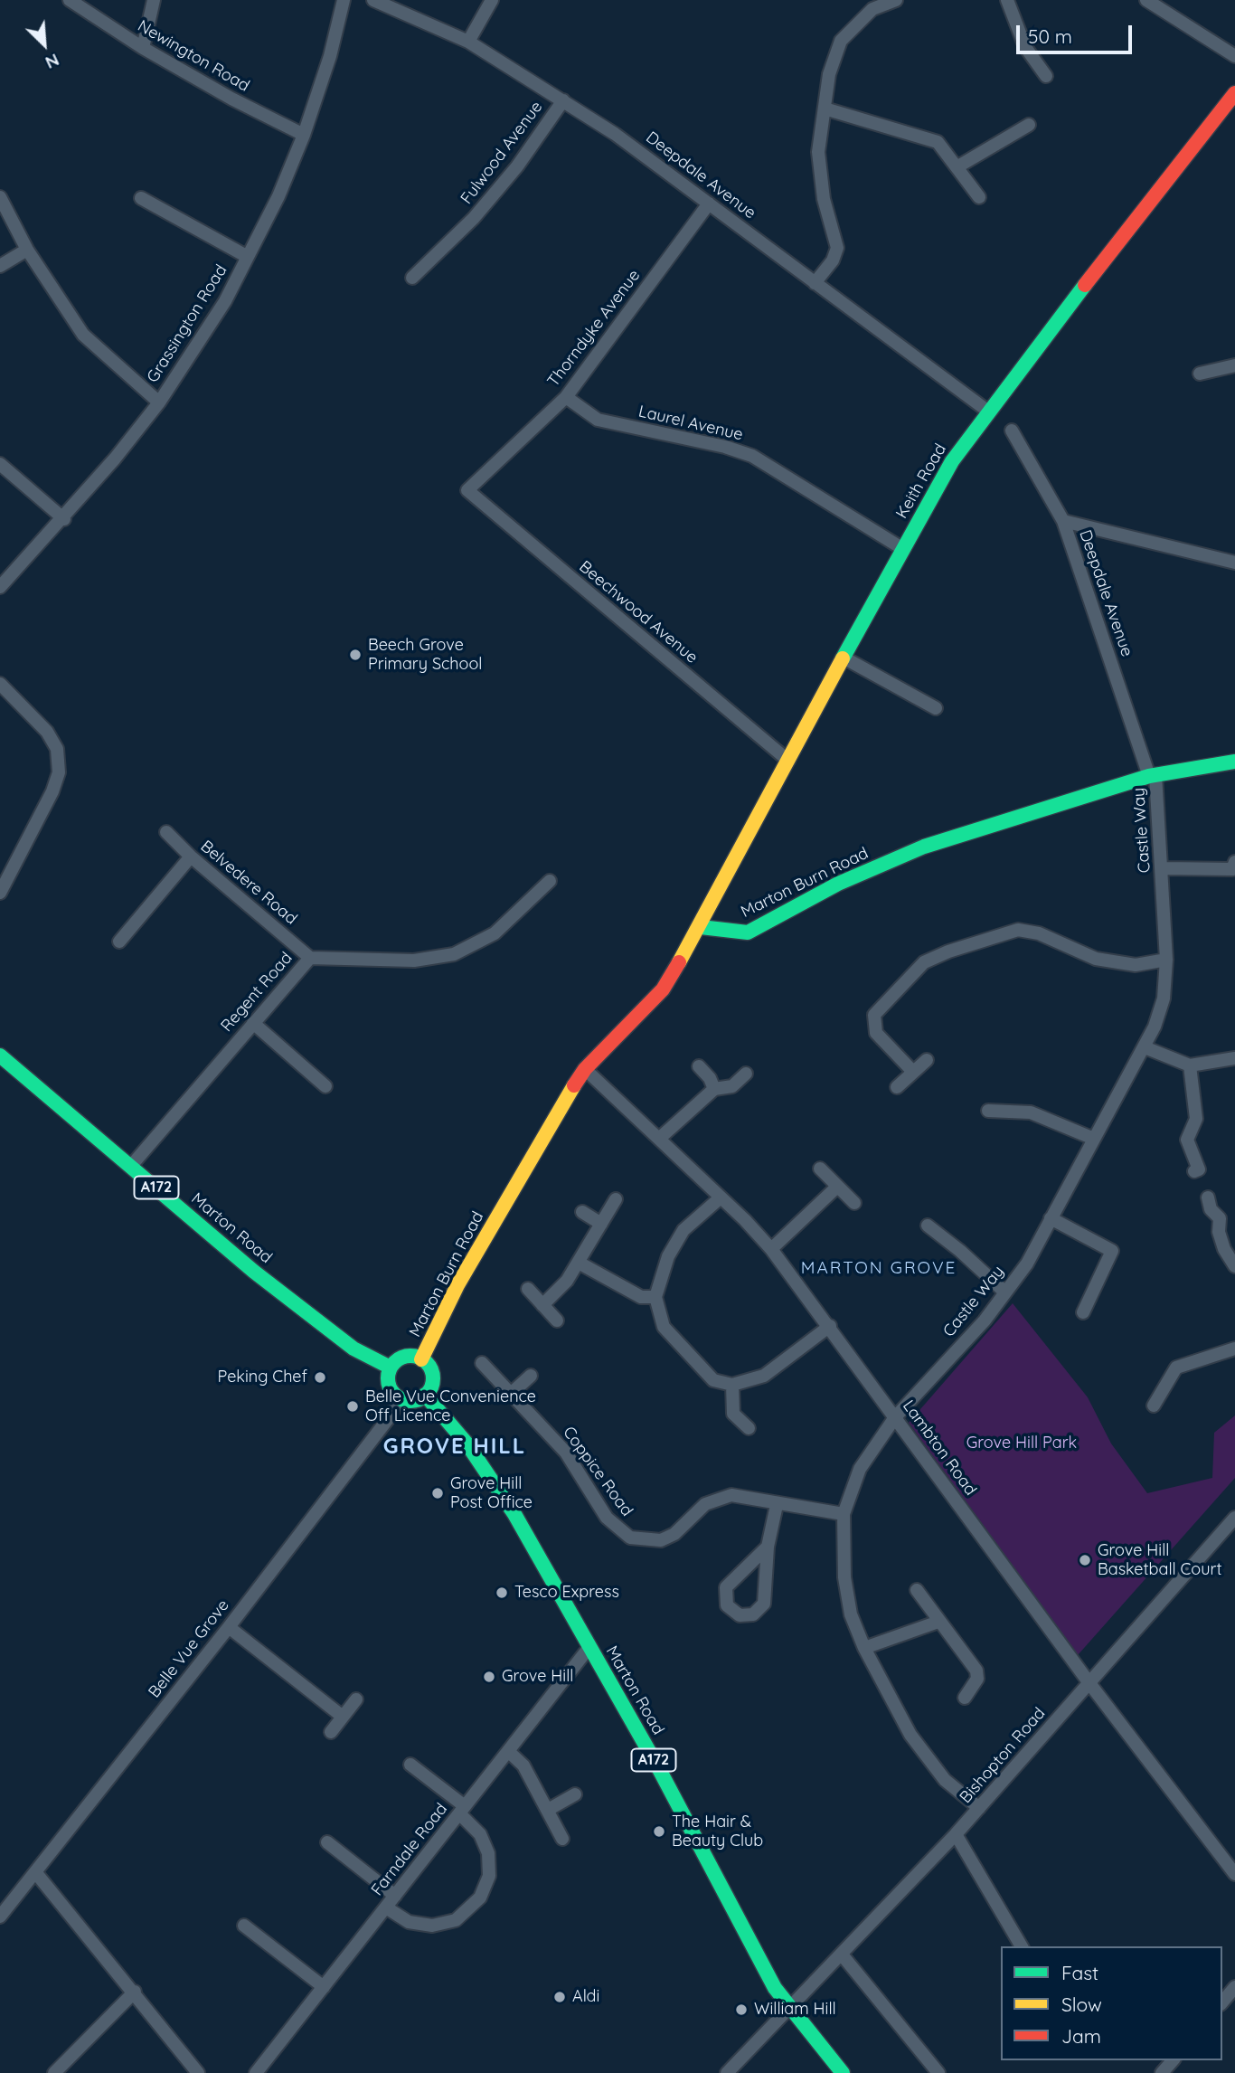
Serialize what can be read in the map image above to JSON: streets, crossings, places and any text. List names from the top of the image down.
{
  "streets": {
    "street": [
      "Newington Road",
      "Fulwood Avenue",
      "Deepdale Avenue",
      "Grassington Road",
      "Thorndyke Avenue",
      "Laurel Avenue",
      "Keith Road",
      "Beechwood Avenue",
      "Castle Way",
      "Belvedere Road",
      "Marton Burn Road",
      "Regent Road",
      "A172",
      "Marton Road",
      "Lambton Road",
      "Coppice Road",
      "Belle Vue Grove",
      "Bishopton Road",
      "Farndale Road"
    ]
  },
  "crossings": [
    ["Newington Road", "Grassington Road"],
    ["Fulwood Avenue", "Deepdale Avenue"],
    ["Deepdale Avenue", "Thorndyke Avenue"],
    ["Deepdale Avenue", "Keith Road"],
    ["Deepdale Avenue", "Castle Way"],
    ["Deepdale Avenue", "Marton Burn Road"],
    ["Thorndyke Avenue", "Laurel Avenue"],
    ["Thorndyke Avenue", "Beechwood Avenue"],
    ["Laurel Avenue", "Keith Road"],
    ["Keith Road", "Beechwood Avenue"],
    ["Keith Road", "Marton Burn Road"],
    ["Castle Way", "Marton Burn Road"],
    ["Castle Way", "Lambton Road"],
    ["Castle Way", "Coppice Road"],
    ["Castle Way", "Bishopton Road"],
    ["Belvedere Road", "Regent Road"],
    ["Marton Burn Road", "Marton Road"],
    ["Marton Burn Road", "Lambton Road"],
    ["Marton Burn Road", "Belle Vue Grove"],
    ["Regent Road", "Marton Road"],
    ["Marton Road", "Belle Vue Grove"],
    ["Marton Road", "Bishopton Road"],
    ["Marton Road", "Farndale Road"],
    ["Lambton Road", "Bishopton Road"]
  ],
  "districts": ["MARTON GROVE", "GROVE HILL"],
  "parks": ["Grove Hill Park"],
  "places": [
    "Beech Grove Primary School",
    "Peking Chef",
    "Belle Vue Convenience Off Licence",
    "Grove Hill Post Office",
    "Grove Hill Basketball Court",
    "Tesco Express",
    "Grove Hill",
    "The Hair & Beauty Club",
    "Aldi",
    "William Hill"
  ],
  "legend": ["Fast", "Slow", "Jam"],
  "scale_bar": "50 m",
  "north": "bottom right"
}
